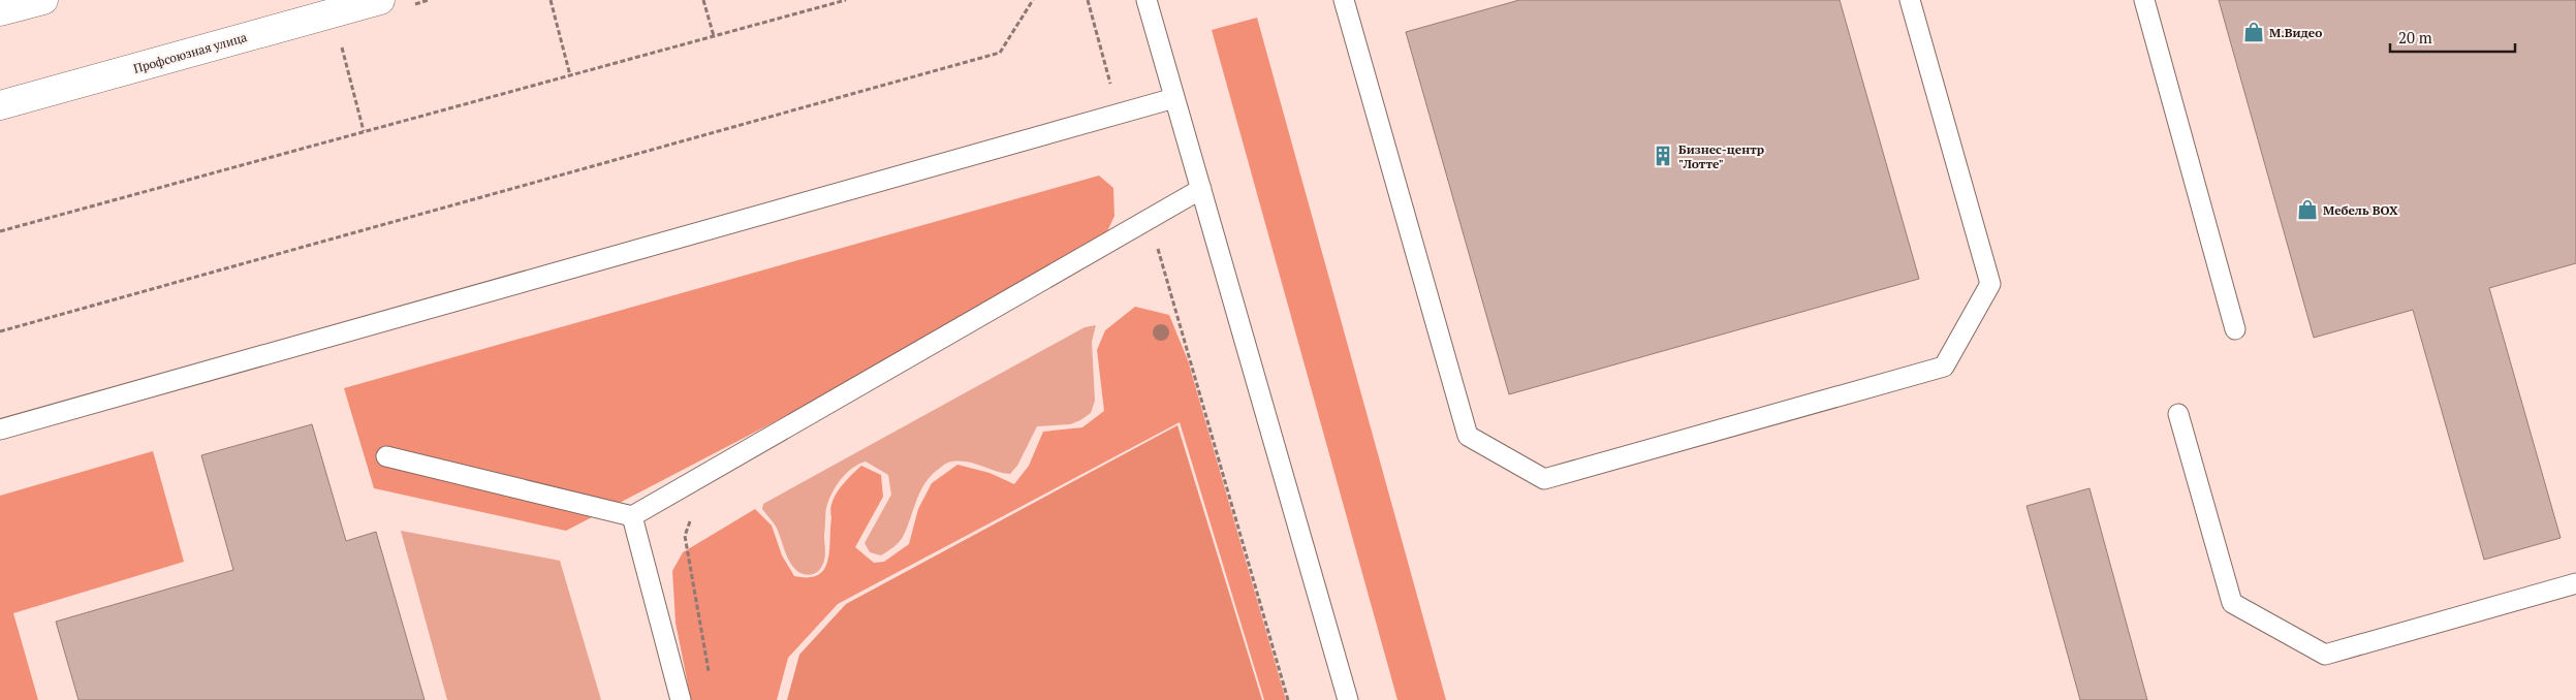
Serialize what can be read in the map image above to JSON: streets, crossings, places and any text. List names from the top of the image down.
{
  "streets": {
    "main road": ["Профсоюзная улица"]
  },
  "places": {
    "shop": ["М.Видео", "Мебель BOX"],
    "building": ["Бизнес-центр \"Лотте\""]
  },
  "scale_bar": "20 m"
}
